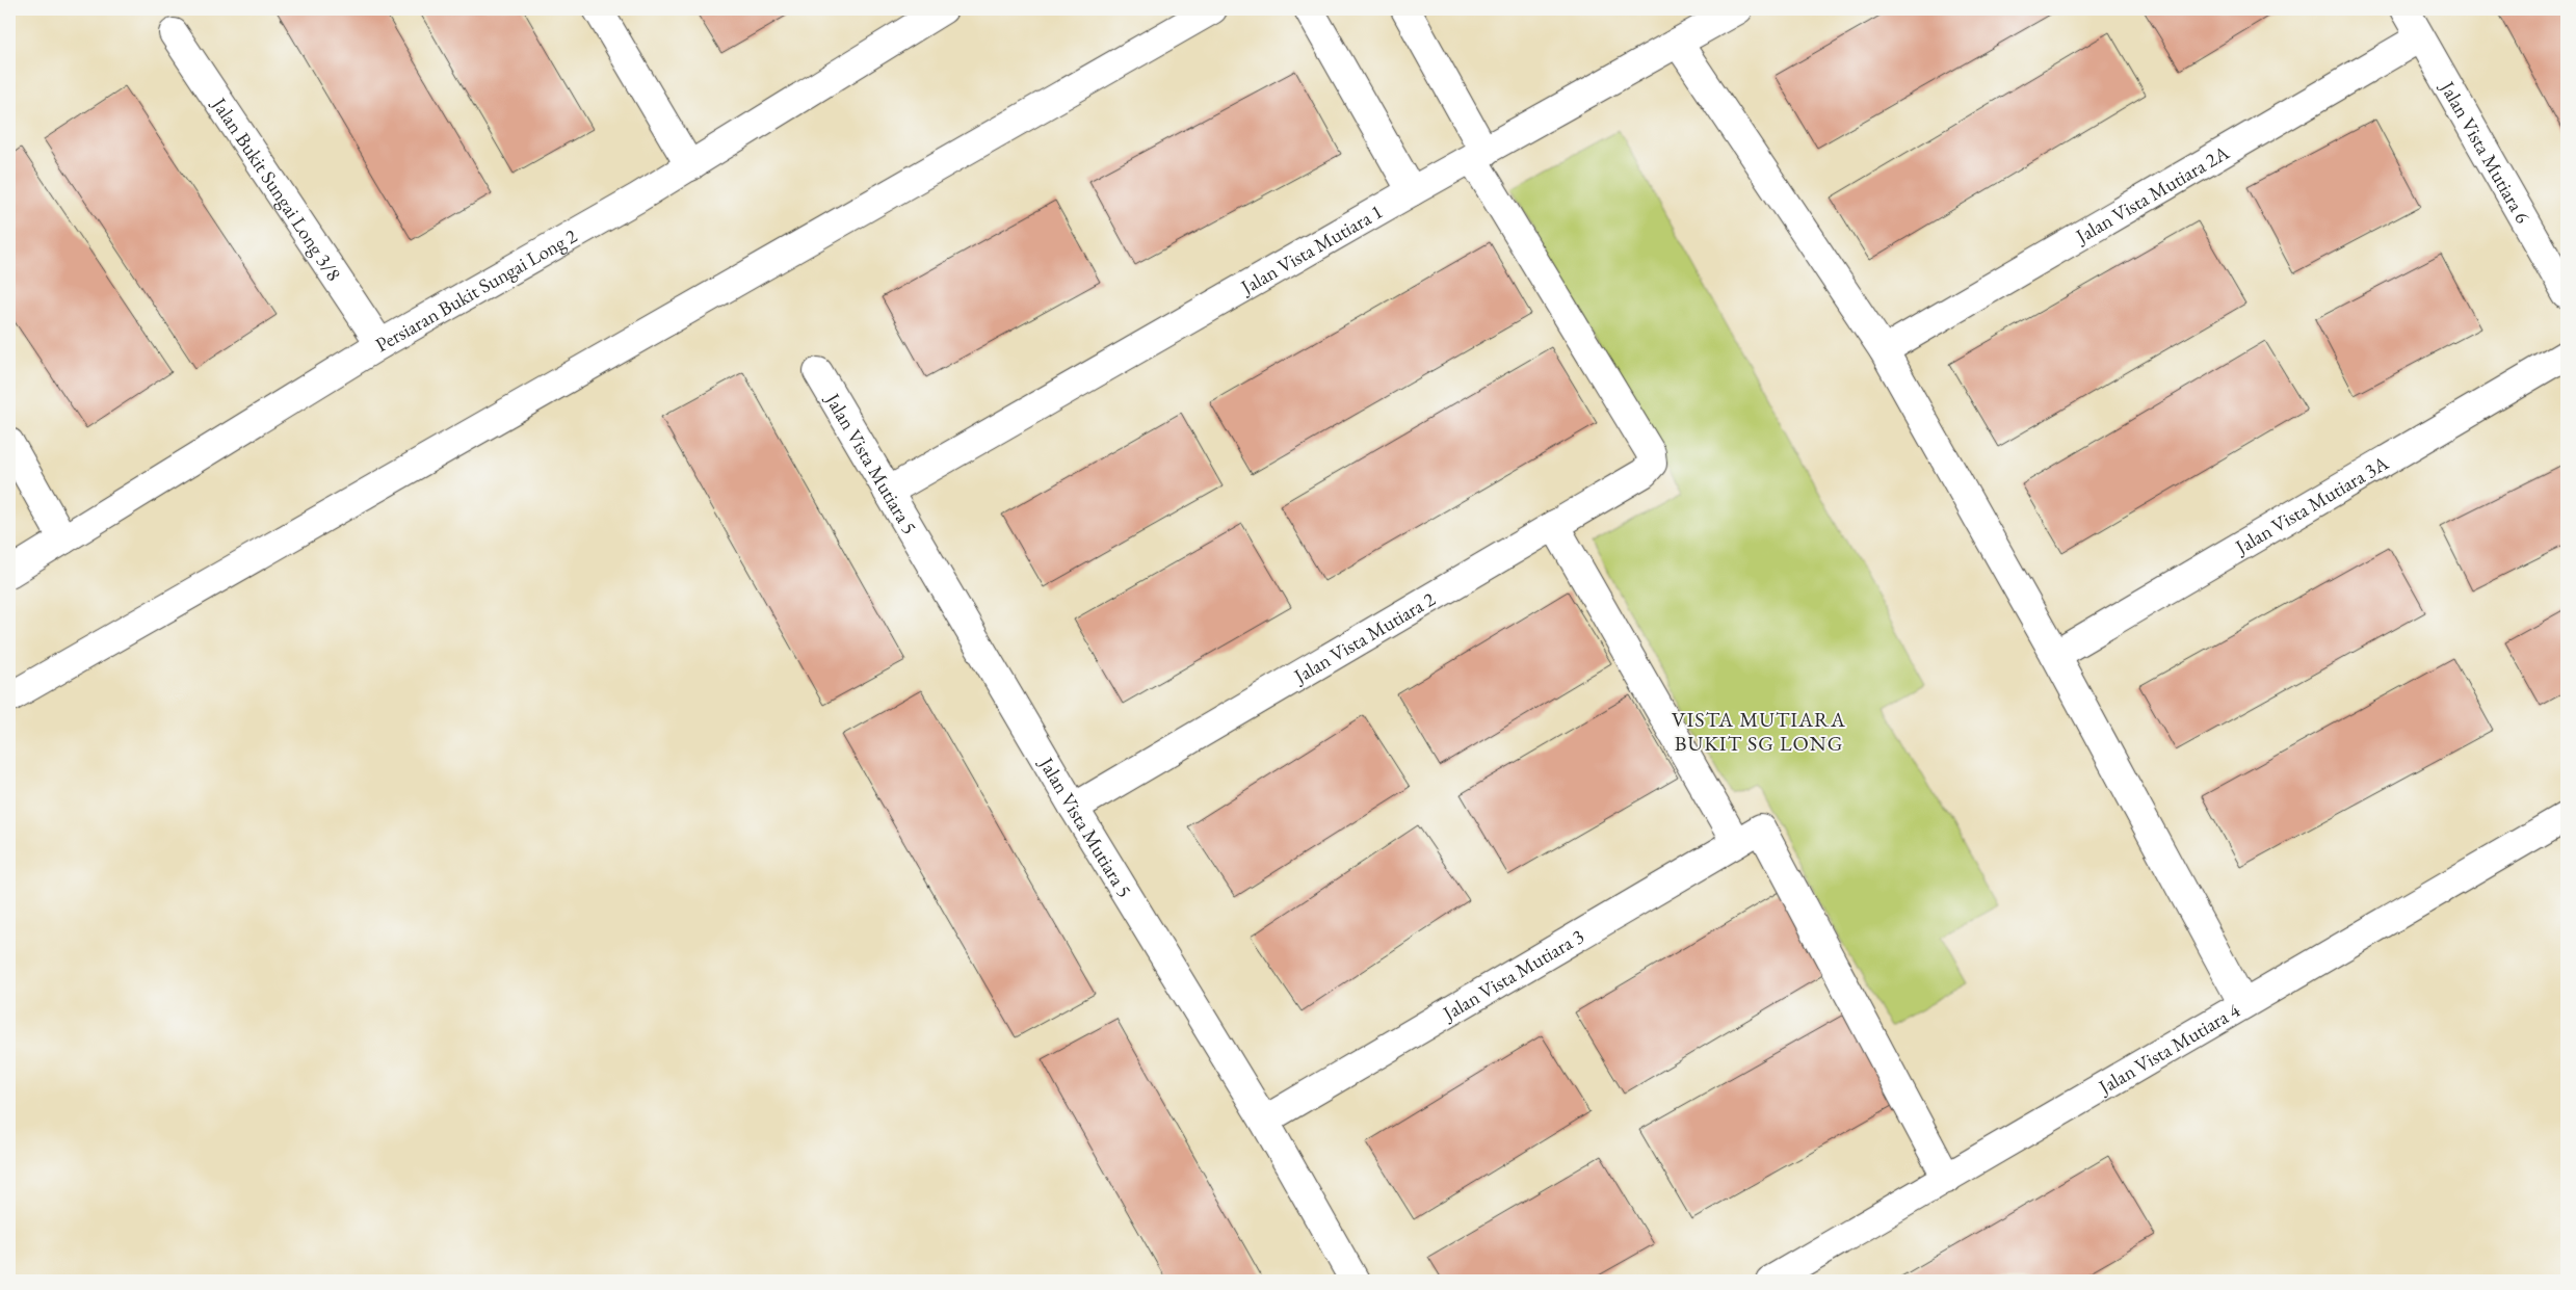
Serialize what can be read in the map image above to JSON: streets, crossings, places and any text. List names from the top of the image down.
{
  "streets": {
    "street": [
      "Jalan Vista Mutiara 6",
      "Jalan Bukit Sungai Long 3/8",
      "Jalan Vista Mutiara 2A",
      "Jalan Vista Mutiara 1",
      "Persiaran Bukit Sungai Long 2",
      "Jalan Vista Mutiara 5",
      "Jalan Vista Mutiara 3A",
      "Jalan Vista Mutiara 2",
      "Jalan Vista Mutiara 3",
      "Jalan Vista Mutiara 4"
    ]
  },
  "crossings": [
    ["Jalan Vista Mutiara 6", "Jalan Vista Mutiara 2A"],
    ["Jalan Bukit Sungai Long 3/8", "Persiaran Bukit Sungai Long 2"],
    ["Jalan Vista Mutiara 1", "Jalan Vista Mutiara 5"],
    ["Jalan Vista Mutiara 1", "Jalan Vista Mutiara 2"],
    ["Jalan Vista Mutiara 5", "Jalan Vista Mutiara 2"],
    ["Jalan Vista Mutiara 5", "Jalan Vista Mutiara 3"],
    ["Jalan Vista Mutiara 3", "Jalan Vista Mutiara 4"]
  ],
  "districts": ["VISTA MUTIARA BUKIT SG LONG"]
}
